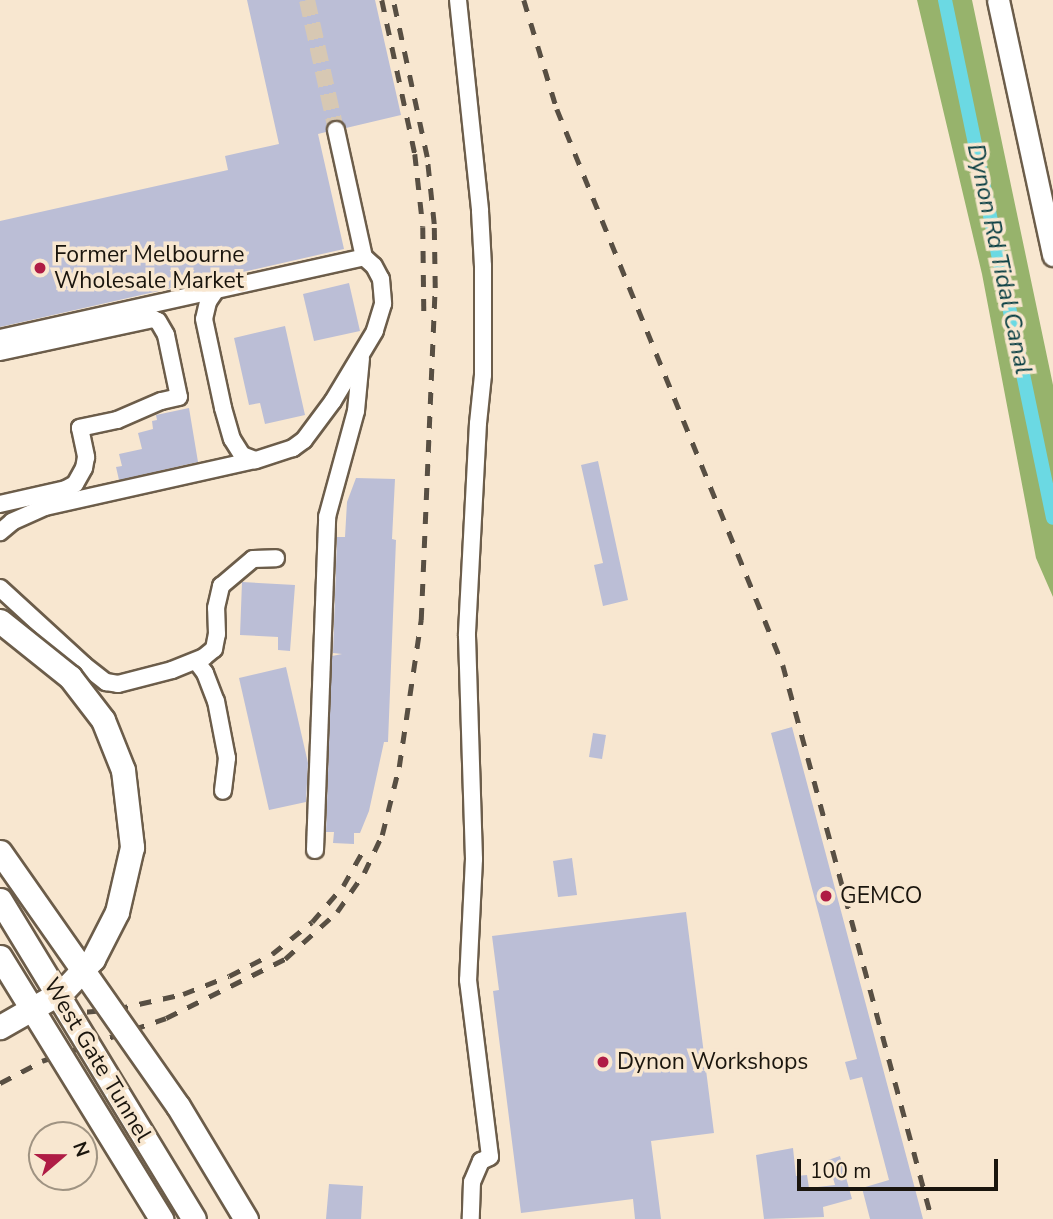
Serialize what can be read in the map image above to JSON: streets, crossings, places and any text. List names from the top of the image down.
{
  "streets": {
    "highway": ["West Gate Tunnel"]
  },
  "water": ["Dynon Rd Tidal Canal"],
  "places": ["Former Melbourne Wholesale Market", "GEMCO", "Dynon Workshops"],
  "scale_bar": "100 m",
  "north": "right"
}
